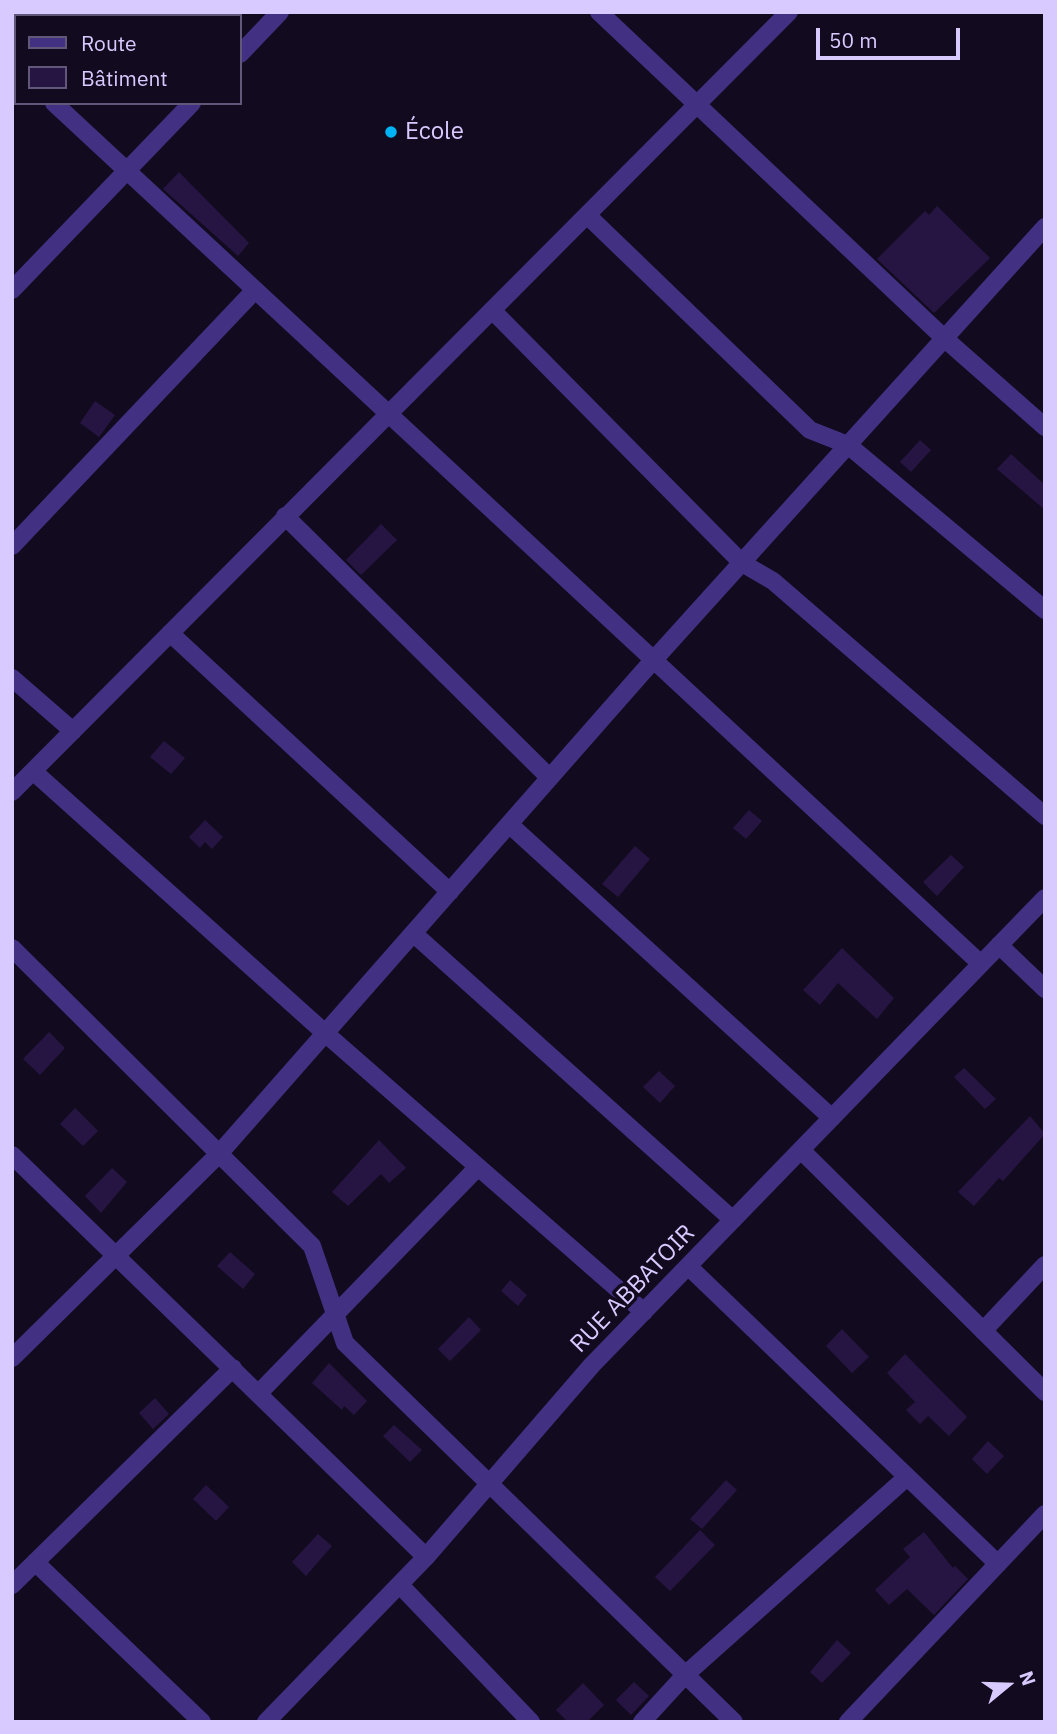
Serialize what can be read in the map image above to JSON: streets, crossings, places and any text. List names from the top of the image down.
{
  "streets": {
    "street": ["RUE ABBATOIR"]
  },
  "places": ["École"],
  "legend": ["Route", "Bâtiment"],
  "scale_bar": "50 m",
  "north": "right"
}
